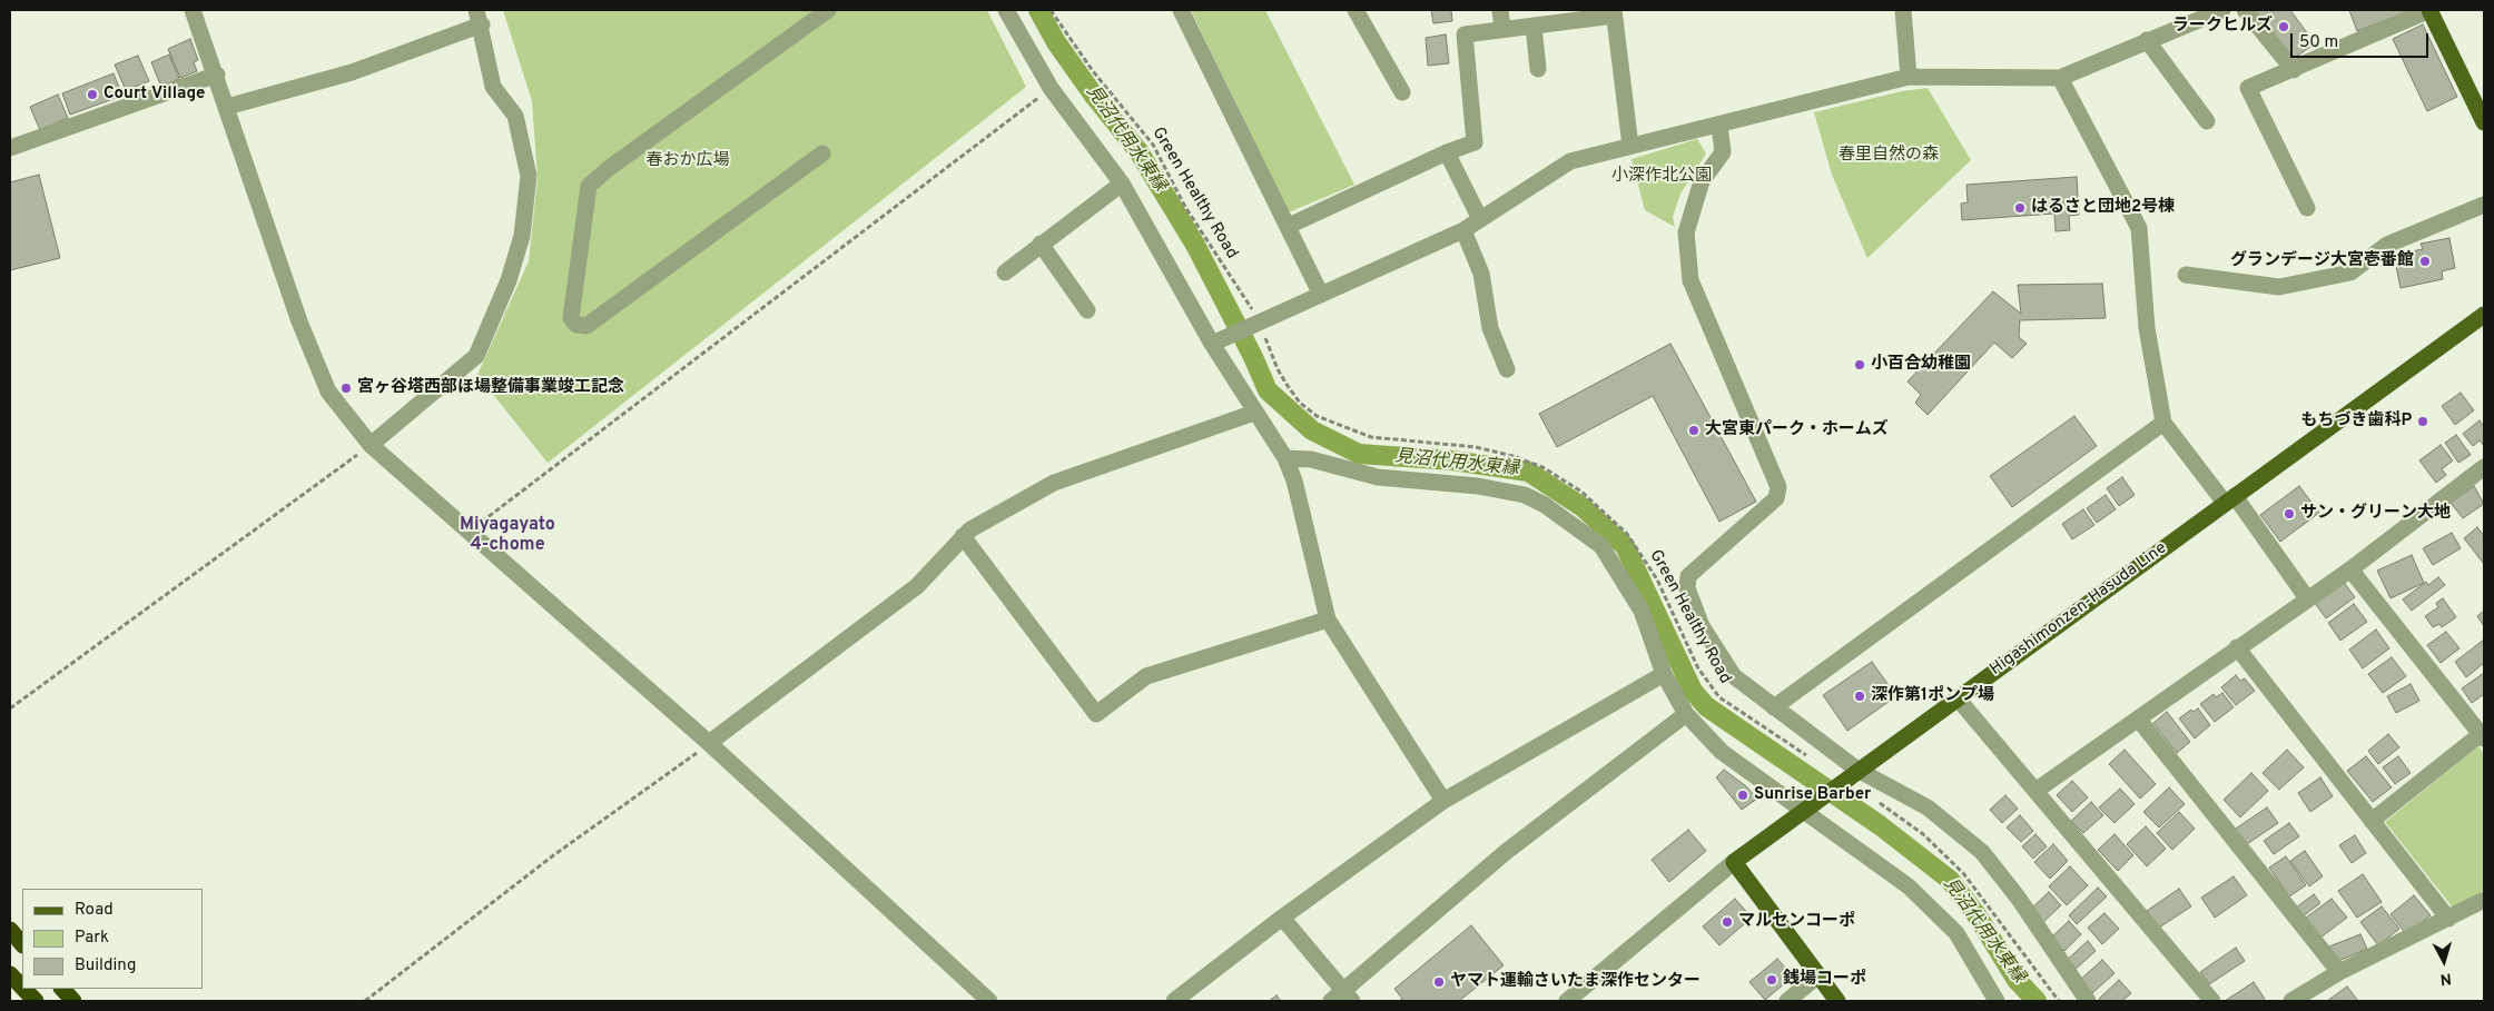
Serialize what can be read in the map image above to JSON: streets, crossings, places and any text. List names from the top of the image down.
{
  "streets": {
    "main road": ["Higashimonzen-Hasuda Line"],
    "path": ["Green Healthy Road"]
  },
  "districts": ["Miyagayato 4-chome"],
  "water": ["見沼代用水東縁"],
  "parks": ["春里自然の森", "春おか広場", "小深作北公園"],
  "places": [
    "ラークヒルズ",
    "Court Village",
    "はるさと団地2号棟",
    "グランデージ大宮壱番館",
    "小百合幼稚園",
    "宮ヶ谷塔西部ほ場整備事業竣工記念",
    "もちづき歯科P",
    "大宮東パーク・ホームズ",
    "サン・グリーン大地",
    "深作第1ポンプ場",
    "Sunrise Barber",
    "マルセンコーポ",
    "銭場コーポ",
    "ヤマト運輸さいたま深作センター"
  ],
  "legend": ["Road", "Park", "Building"],
  "scale_bar": "50 m",
  "north": "bottom"
}
